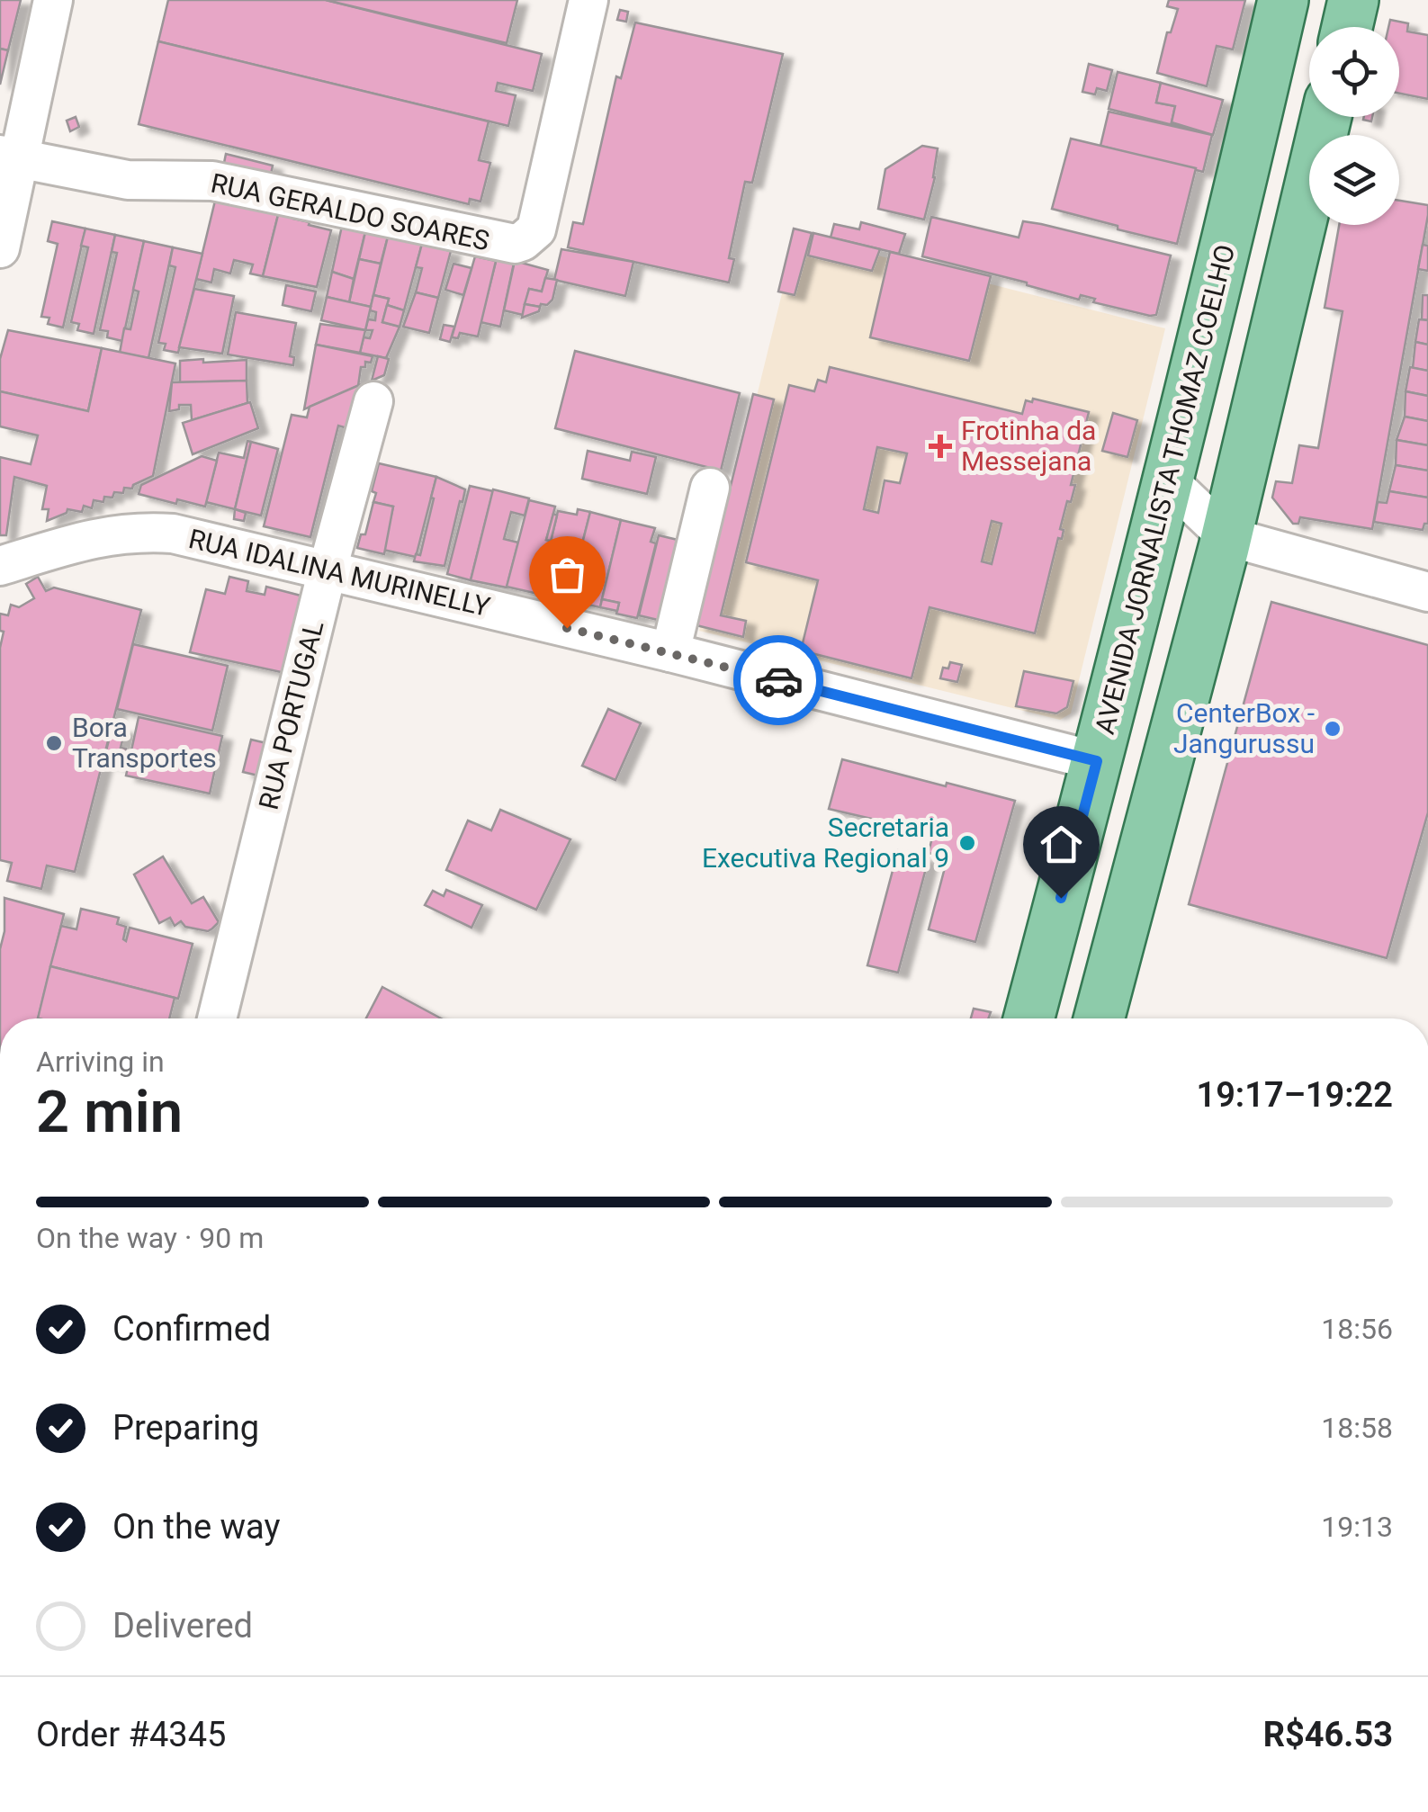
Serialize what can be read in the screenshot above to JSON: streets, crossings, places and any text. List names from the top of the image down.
{
  "streets": {
    "main road": ["AVENIDA JORNALISTA THOMAZ COELHO"],
    "street": ["RUA GERALDO SOARES", "RUA IDALINA MURINELLY", "RUA PORTUGAL"]
  },
  "crossings": [
    ["AVENIDA JORNALISTA THOMAZ COELHO", "RUA IDALINA MURINELLY"],
    ["RUA IDALINA MURINELLY", "RUA PORTUGAL"]
  ],
  "places": {
    "health": ["Frotinha da Messejana"],
    "other": ["CenterBox - Jangurussu", "Bora Transportes", "Secretaria Executiva Regional 9"]
  },
  "page": {
    "heading": ["2 min", "Arriving in", "19:17–19:22"],
    "panel": ["Order #4345", "R$46.53"],
    "bar": "On the way · 90 m",
    "list": [
      ["Confirmed", "18:56"],
      ["Preparing", "18:58"],
      ["On the way", "19:13"],
      "Delivered"
    ]
  }
}
